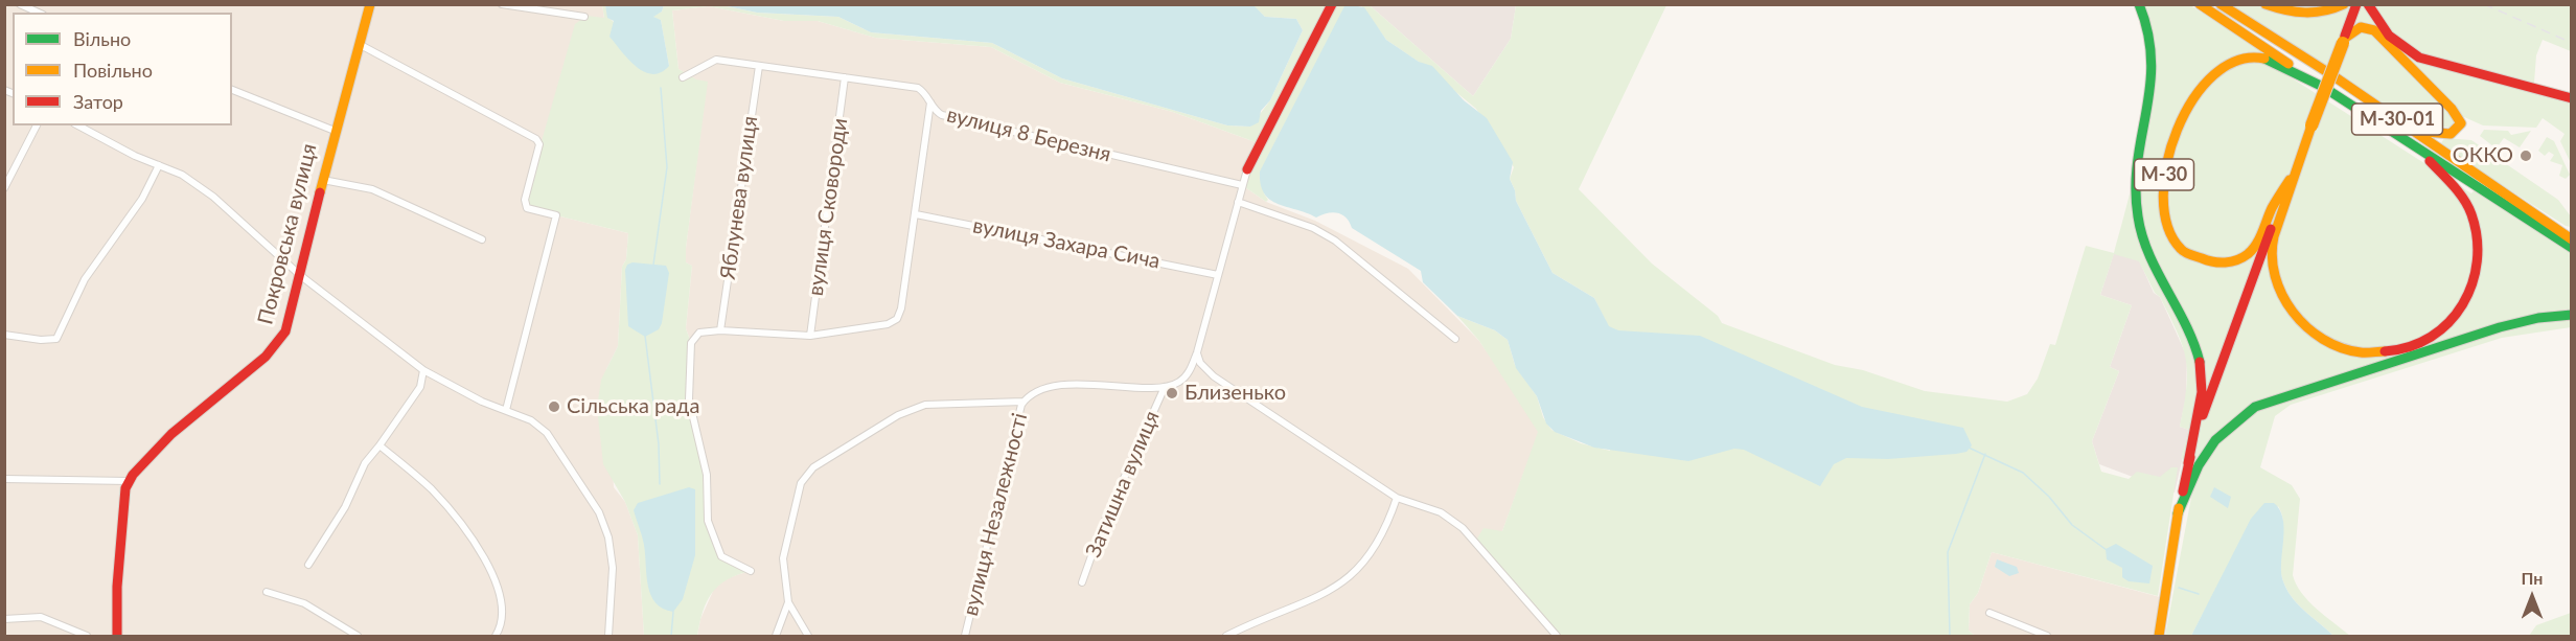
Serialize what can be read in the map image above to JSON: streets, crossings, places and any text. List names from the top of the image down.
{
  "streets": {
    "main road": ["М-30-01", "М-30", "Покровська вулиця"],
    "street": [
      "вулиця 8 Березня",
      "Яблунева вулиця",
      "вулиця Сковороди",
      "вулиця Захара Сича",
      "Затишна вулиця",
      "вулиця Незалежності"
    ]
  },
  "crossings": [
    ["вулиця 8 Березня", "Яблунева вулиця"],
    ["вулиця 8 Березня", "вулиця Сковороди"],
    ["Затишна вулиця", "вулиця Незалежності"]
  ],
  "places": ["ОККО", "Близенько", "Сільська рада"],
  "legend": ["Вільно", "Повільно", "Затор"],
  "north": "top"
}
